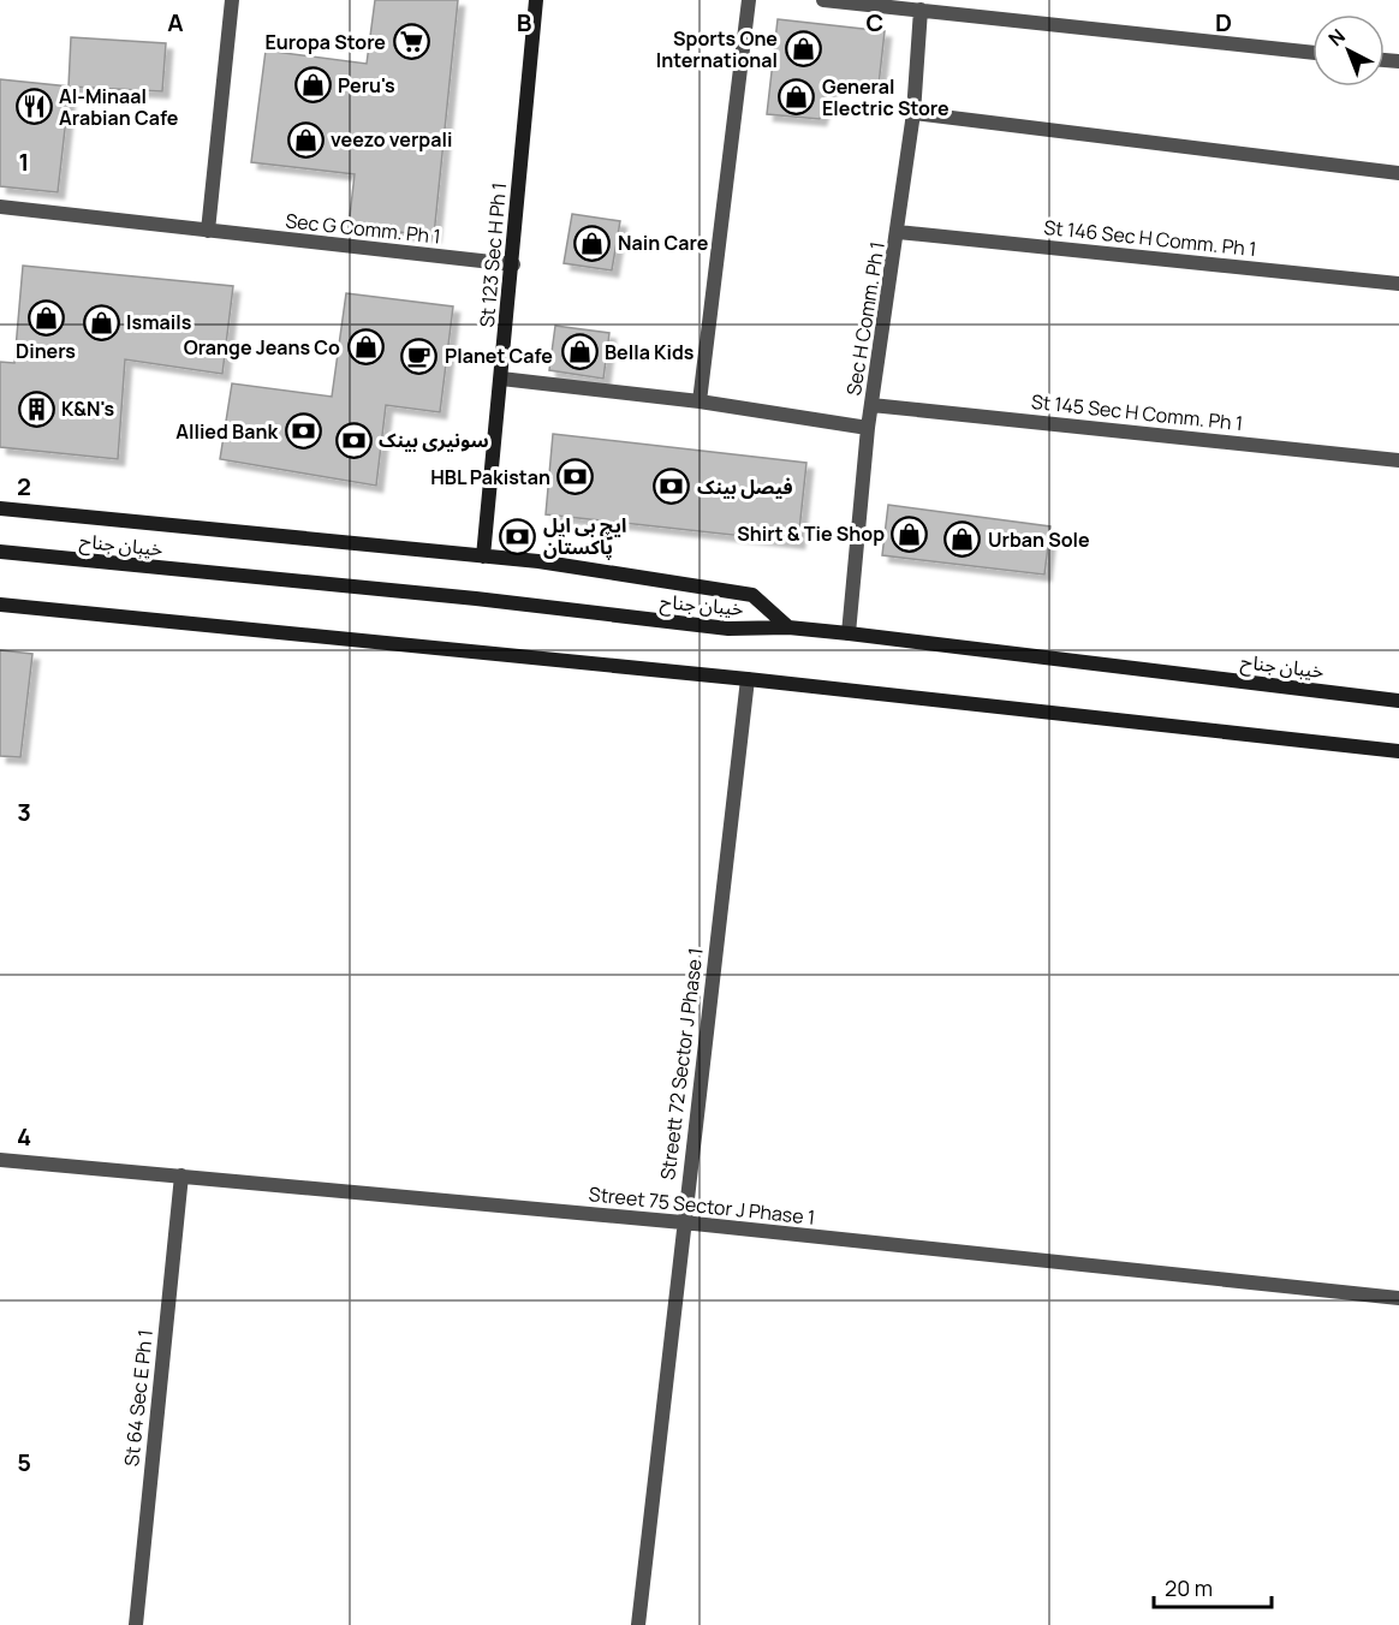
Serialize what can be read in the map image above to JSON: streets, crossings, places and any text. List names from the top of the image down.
{
  "streets": {
    "main road": ["St 123 Sec H Ph 1", "خیبان جناح"],
    "street": [
      "Sec G Comm. Ph 1",
      "St 146 Sec H Comm. Ph 1",
      "Sec H Comm. Ph 1",
      "St 145 Sec H Comm. Ph 1",
      "Streett 72 Sector J Phase 1",
      "Street 75 Sector J Phase 1",
      "St 64 Sec E Ph 1"
    ]
  },
  "crossings": [
    ["Sec G Comm. Ph 1", "St 123 Sec H Ph 1"],
    ["St 146 Sec H Comm. Ph 1", "Sec H Comm. Ph 1"],
    ["Sec H Comm. Ph 1", "St 145 Sec H Comm. Ph 1"],
    ["Sec H Comm. Ph 1", "خیبان جناح"],
    ["Streett 72 Sector J Phase 1", "Street 75 Sector J Phase 1"],
    ["Street 75 Sector J Phase 1", "St 64 Sec E Ph 1"]
  ],
  "places": {
    "supermarket": ["Europa Store"],
    "shop": [
      "Sports One International",
      "Peru's",
      "General Electric Store",
      "veezo verpali",
      "Nain Care",
      "Diners",
      "Ismails",
      "Orange Jeans Co",
      "Bella Kids",
      "Shirt & Tie Shop",
      "Urban Sole"
    ],
    "restaurant": ["Al-Minaal Arabian Cafe"],
    "cafe": ["Planet Cafe"],
    "building": ["K&N's"],
    "bank": [
      "Allied Bank",
      "سونیری بینک",
      "HBL Pakistan",
      "فیصل بینک",
      "ایچ بی ایل پاکستان"
    ]
  },
  "scale_bar": "20 m",
  "north": "top left",
  "grid": {
    "columns": [
      "A",
      "B",
      "C",
      "D"
    ],
    "rows": [
      "1",
      "2",
      "3",
      "4",
      "5"
    ]
  }
}
